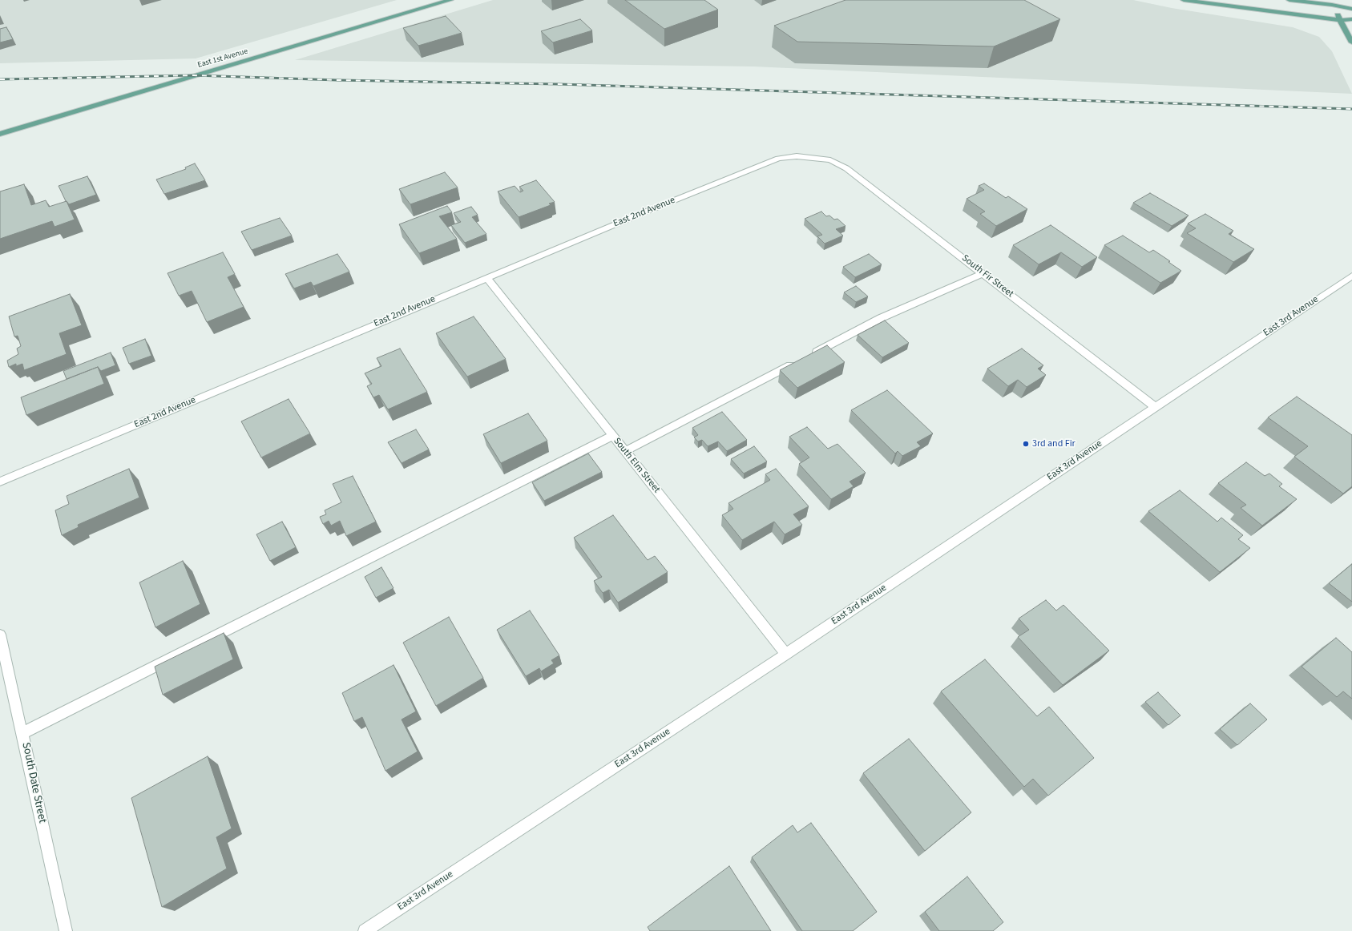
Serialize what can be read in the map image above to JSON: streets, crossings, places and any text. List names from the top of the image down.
{
  "streets": {
    "main road": ["East 1st Avenue"],
    "street": [
      "East 2nd Avenue",
      "South Fir Street",
      "East 3rd Avenue",
      "South Elm Street",
      "South Date Street"
    ]
  },
  "crossings": [
    ["East 2nd Avenue", "South Fir Street"],
    ["East 2nd Avenue", "South Elm Street"],
    ["South Fir Street", "East 3rd Avenue"],
    ["East 3rd Avenue", "South Elm Street"]
  ],
  "places": ["3rd and Fir"]
}
